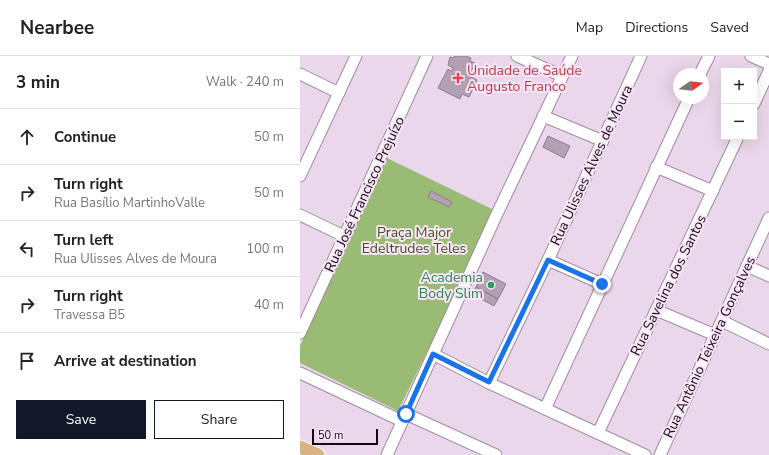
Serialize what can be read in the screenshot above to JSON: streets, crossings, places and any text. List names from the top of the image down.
{
  "streets": {
    "street": [
      "Rua Ulisses Alves de Moura",
      "Rua José Francisco Prejuízo",
      "Rua Savelina dos Santos",
      "Rua Antônio Teixeira Gonçalves"
    ]
  },
  "parks": ["Praça Major Edeltrudes Teles"],
  "places": {
    "health": ["Unidade de Saúde Augusto Franco"],
    "other": ["Academia Body Slim"]
  },
  "scale_bar": "50 m",
  "north": "right",
  "page": {
    "header": "Nearbee",
    "nav": ["Map", "Directions", "Saved"],
    "heading": ["3 min", "Walk · 240 m"],
    "map_buttons": ["+", "−"],
    "list": [
      ["Continue", "50 m"],
      ["Turn right", "Rua Basílio MartinhoValle", "50 m"],
      ["Turn left", "Rua Ulisses Alves de Moura", "100 m"],
      ["Turn right", "Travessa B5", "40 m"],
      "Arrive at destination"
    ],
    "buttons": ["Save", "Share"],
    "scale": "50 m"
  }
}
